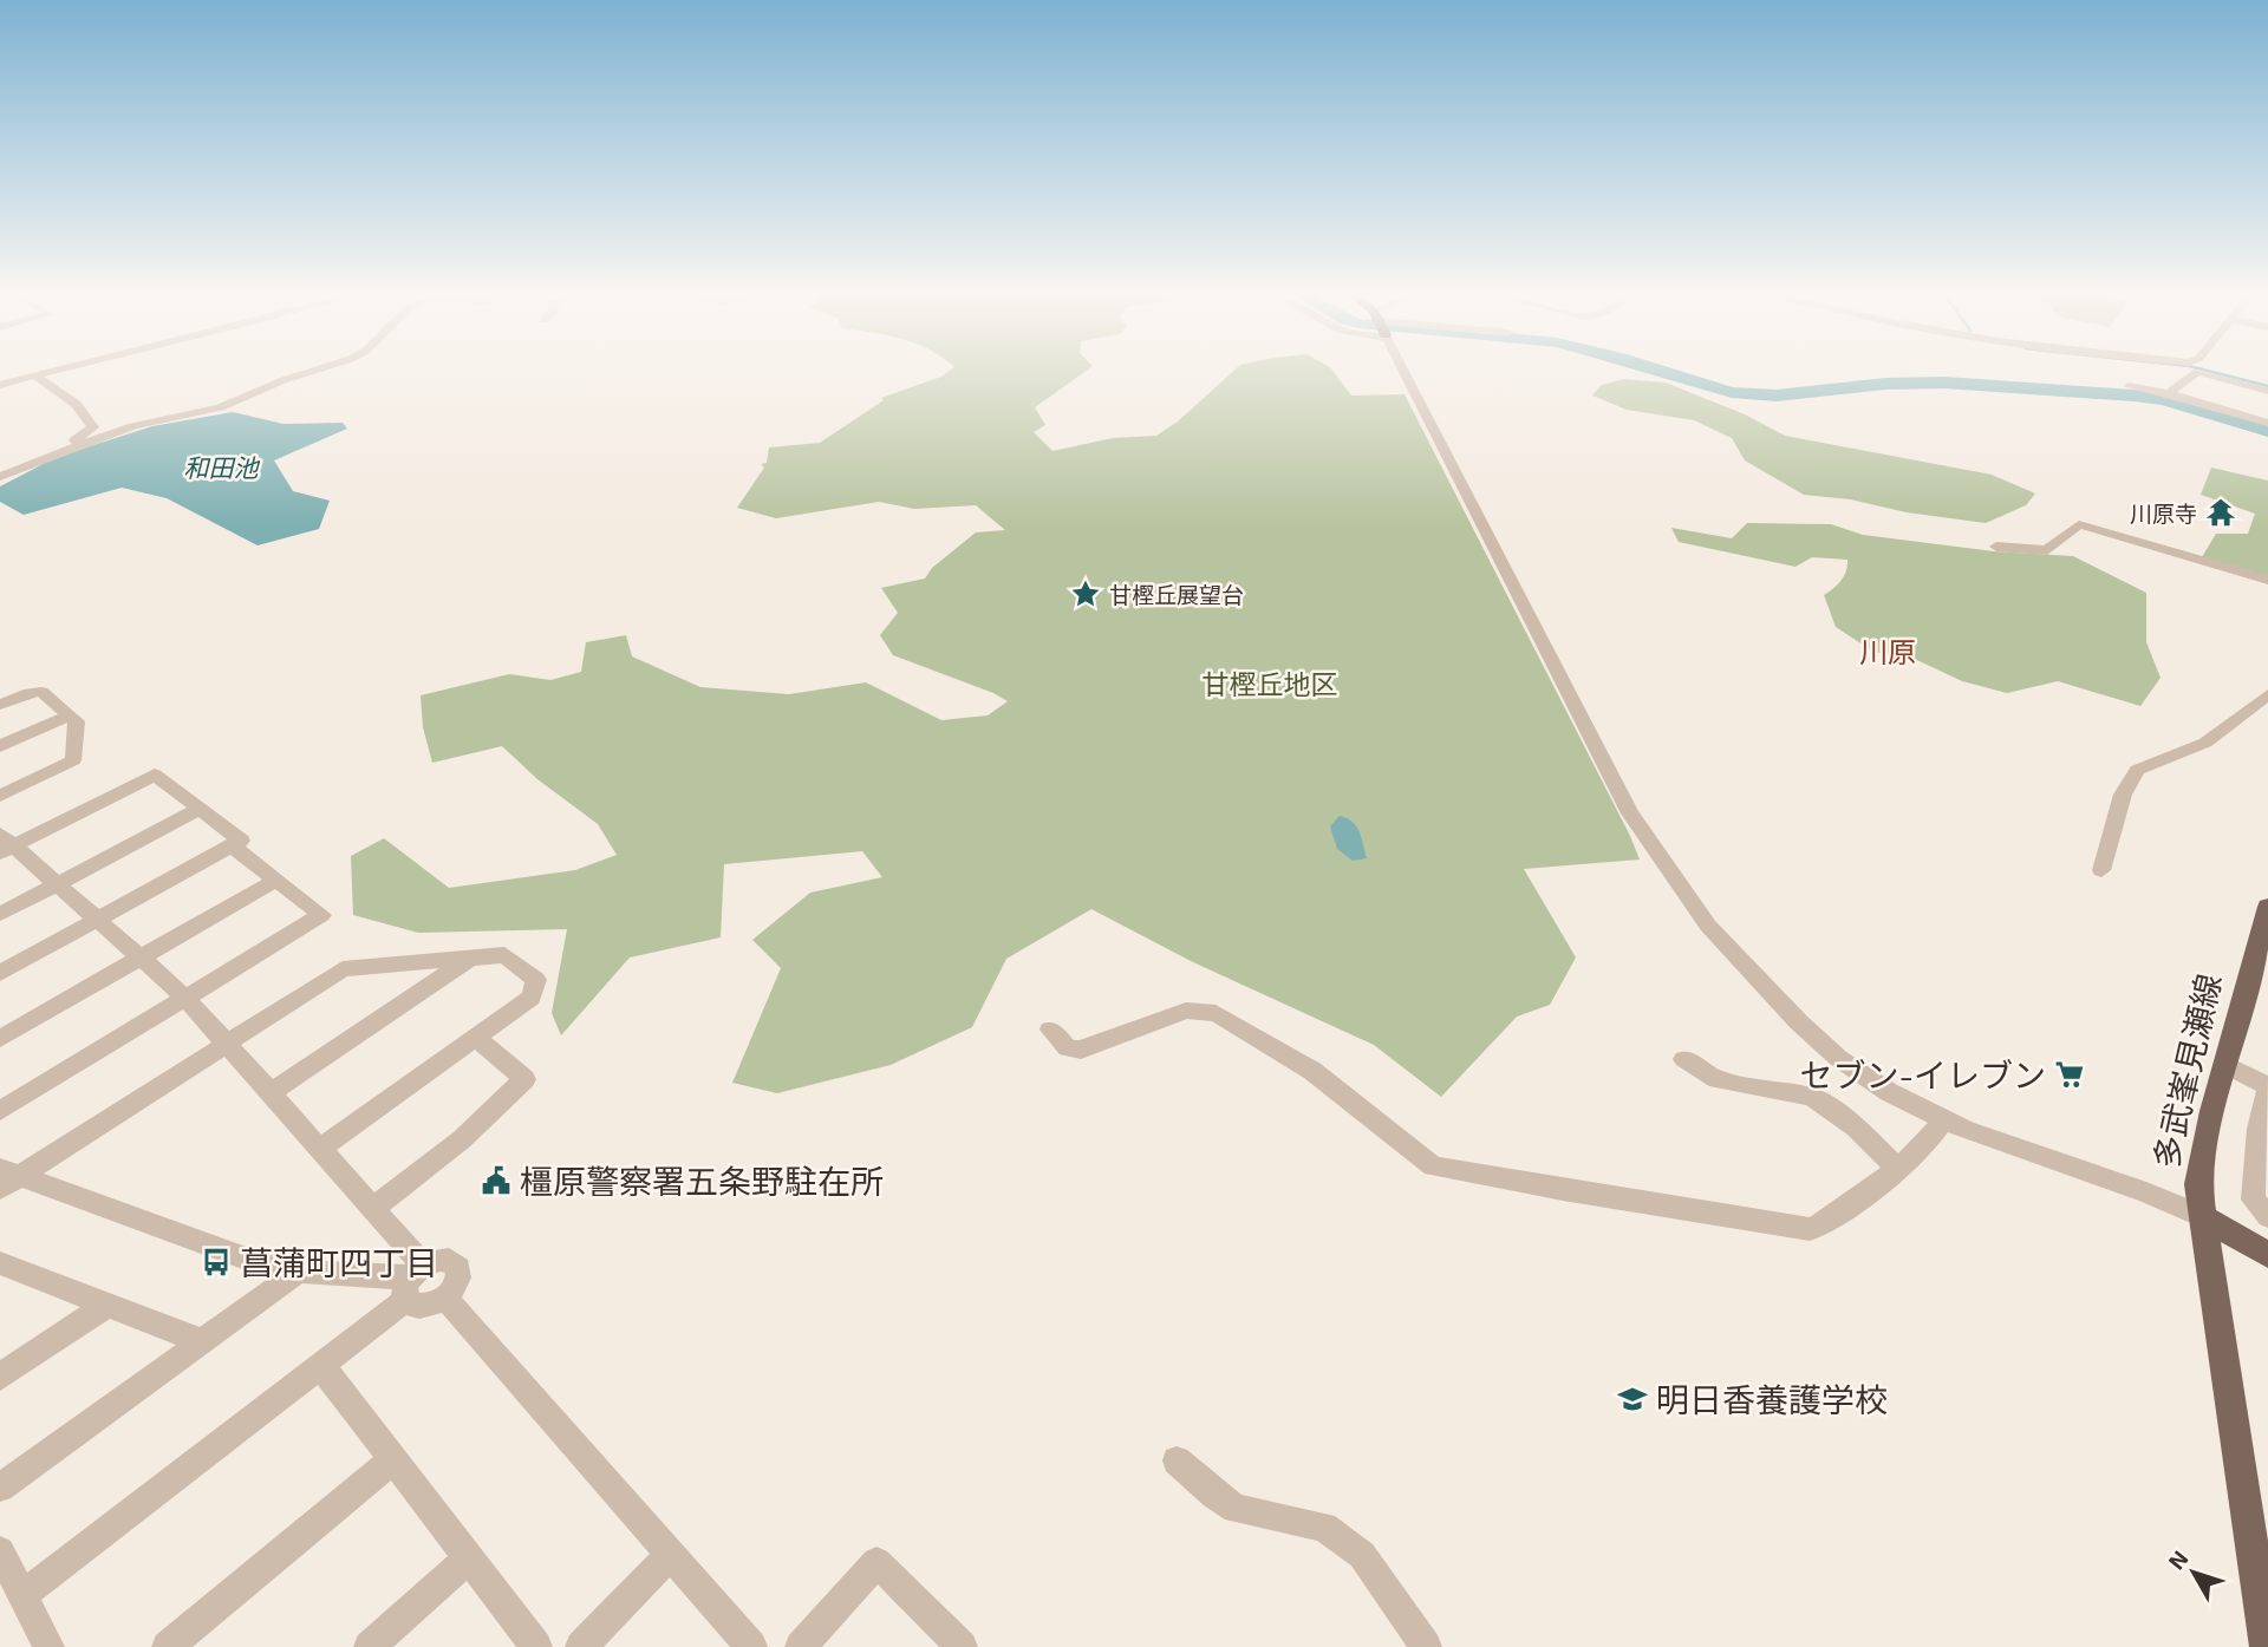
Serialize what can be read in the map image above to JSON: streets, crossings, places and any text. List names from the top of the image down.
{
  "streets": {
    "main road": ["多武峯見瀬線"]
  },
  "districts": ["川原"],
  "water": ["和田池"],
  "parks": ["甘樫丘地区"],
  "places": {
    "temple": ["川原寺"],
    "place": ["甘樫丘展望台"],
    "supermarket": ["セブン-イレブン"],
    "public building": ["橿原警察署五条野駐在所"],
    "bus stop": ["菖蒲町四丁目"],
    "school or university": ["明日香養護学校"]
  },
  "north": "top left"
}
